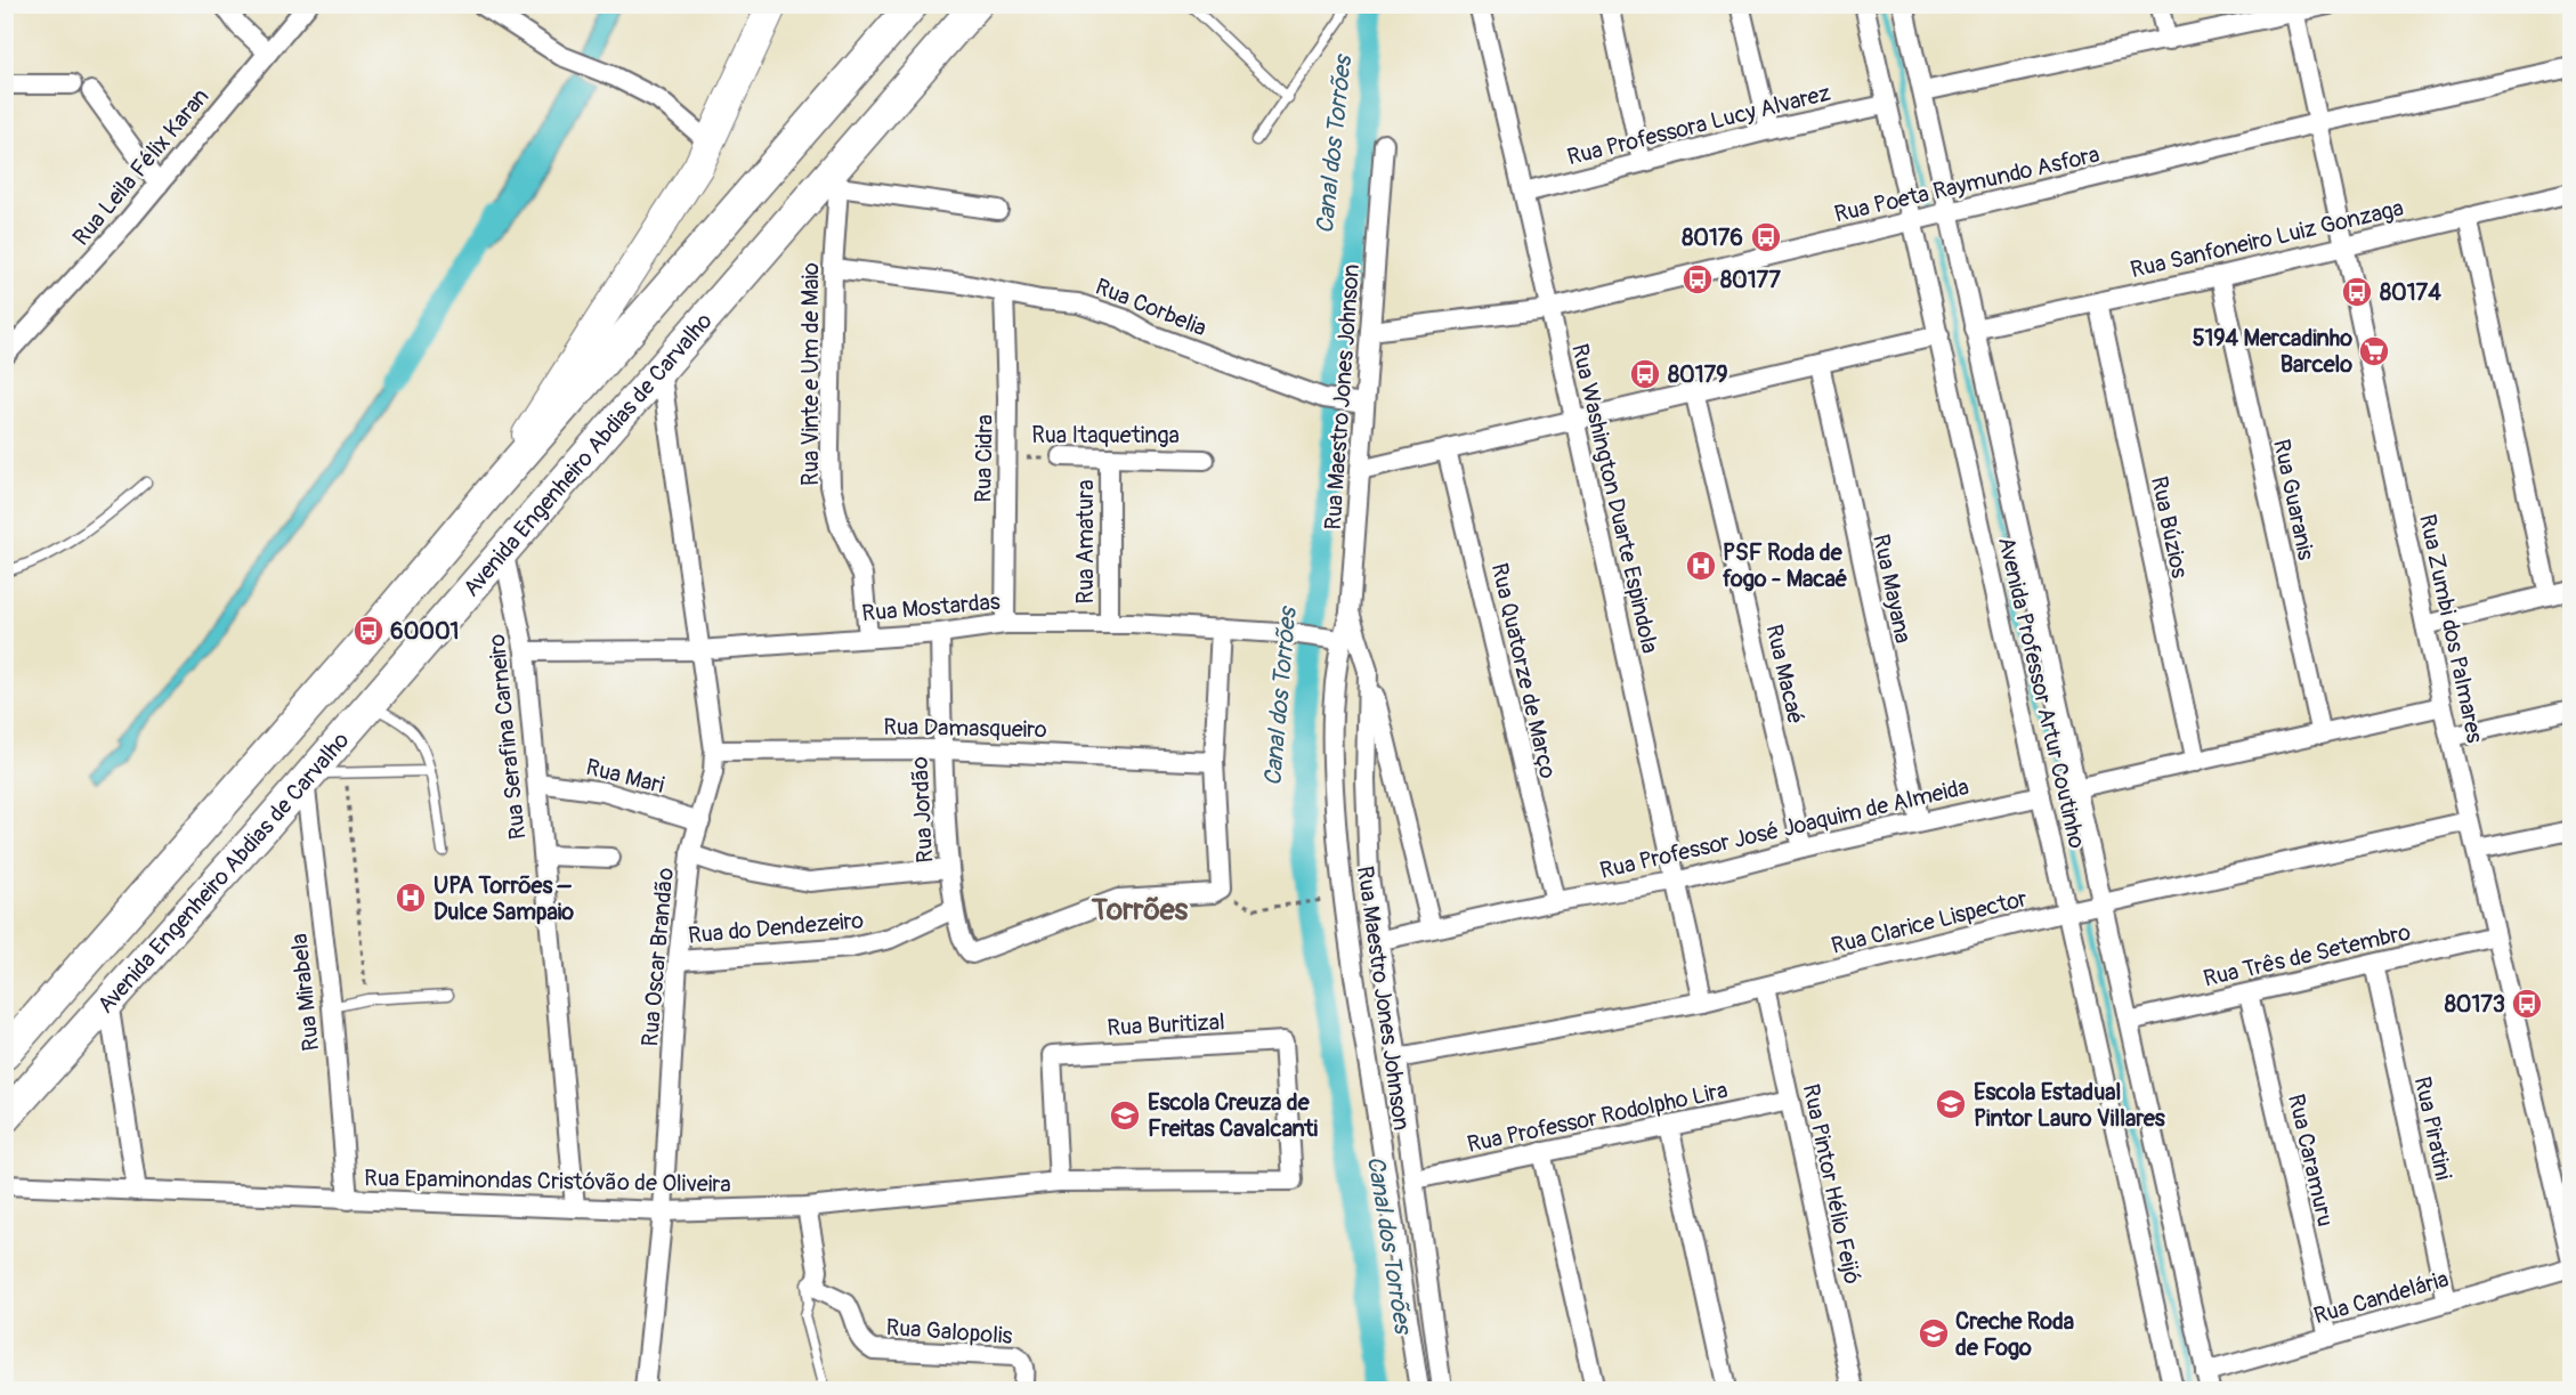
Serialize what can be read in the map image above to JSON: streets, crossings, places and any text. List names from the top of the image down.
{
  "streets": {
    "highway": ["Avenida Engenheiro Abdias de Carvalho"],
    "street": [
      "Rua Professora Lucy Alvarez",
      "Rua Leila Félix Karan",
      "Rua Poeta Raymundo Asfora",
      "Rua Sanfoneiro Luiz Gonzaga",
      "Rua Corbelia",
      "Rua Vinte e Um de Maio",
      "Rua Maestro Jones Johnson",
      "Rua Itaquetinga",
      "Rua Cidra",
      "Rua Washington Duarte Espindola",
      "Rua Guaranis",
      "Rua Búzios",
      "Rua Amatura",
      "Rua Mayana",
      "Rua Mostardas",
      "Rua Zumbi dos Palmares",
      "Rua Quatorze de Março",
      "Rua Macaé",
      "Avenida Professor Artur Coutinho",
      "Rua Damasqueiro",
      "Rua Serafina Carneiro",
      "Rua Mari",
      "Rua Jordão",
      "Rua Professor José Joaquim de Almeida",
      "Rua Clarice Lispector",
      "Rua do Dendezeiro",
      "Rua Três de Setembro",
      "Rua Oscar Brandão",
      "Rua Mirabela",
      "Rua Buritizal",
      "Rua Professor Rodolpho Lira",
      "Rua Piratini",
      "Rua Caramuru",
      "Rua Epaminondas Cristóvão de Oliveira",
      "Rua Pintor Hélio Feijó",
      "Rua Candelária",
      "Rua Galopolis"
    ]
  },
  "crossings": [
    ["Rua Professora Lucy Alvarez", "Rua Washington Duarte Espindola"],
    ["Rua Professora Lucy Alvarez", "Avenida Professor Artur Coutinho"],
    ["Rua Poeta Raymundo Asfora", "Rua Maestro Jones Johnson"],
    ["Rua Poeta Raymundo Asfora", "Rua Washington Duarte Espindola"],
    ["Rua Poeta Raymundo Asfora", "Rua Zumbi dos Palmares"],
    ["Rua Poeta Raymundo Asfora", "Avenida Professor Artur Coutinho"],
    ["Rua Sanfoneiro Luiz Gonzaga", "Rua Guaranis"],
    ["Rua Sanfoneiro Luiz Gonzaga", "Rua Búzios"],
    ["Rua Sanfoneiro Luiz Gonzaga", "Rua Zumbi dos Palmares"],
    ["Rua Sanfoneiro Luiz Gonzaga", "Avenida Professor Artur Coutinho"],
    ["Rua Corbelia", "Rua Vinte e Um de Maio"],
    ["Rua Corbelia", "Rua Maestro Jones Johnson"],
    ["Rua Corbelia", "Rua Cidra"],
    ["Rua Vinte e Um de Maio", "Avenida Engenheiro Abdias de Carvalho"],
    ["Rua Vinte e Um de Maio", "Rua Mostardas"],
    ["Rua Maestro Jones Johnson", "Rua Mostardas"],
    ["Rua Maestro Jones Johnson", "Rua Professor José Joaquim de Almeida"],
    ["Rua Maestro Jones Johnson", "Rua Clarice Lispector"],
    ["Rua Maestro Jones Johnson", "Rua Professor Rodolpho Lira"],
    ["Rua Itaquetinga", "Rua Cidra"],
    ["Rua Itaquetinga", "Rua Amatura"],
    ["Avenida Engenheiro Abdias de Carvalho", "Rua Serafina Carneiro"],
    ["Avenida Engenheiro Abdias de Carvalho", "Rua Oscar Brandão"],
    ["Avenida Engenheiro Abdias de Carvalho", "Rua Mirabela"],
    ["Rua Cidra", "Rua Mostardas"],
    ["Rua Washington Duarte Espindola", "Rua Professor José Joaquim de Almeida"],
    ["Rua Washington Duarte Espindola", "Rua Clarice Lispector"],
    ["Rua Amatura", "Rua Mostardas"],
    ["Rua Mayana", "Rua Professor José Joaquim de Almeida"],
    ["Rua Mostardas", "Rua Serafina Carneiro"],
    ["Rua Mostardas", "Rua Jordão"],
    ["Rua Mostardas", "Rua Oscar Brandão"],
    ["Rua Zumbi dos Palmares", "Rua Clarice Lispector"],
    ["Rua Zumbi dos Palmares", "Rua Três de Setembro"],
    ["Rua Quatorze de Março", "Rua Professor José Joaquim de Almeida"],
    ["Rua Macaé", "Rua Professor José Joaquim de Almeida"],
    ["Avenida Professor Artur Coutinho", "Rua Professor José Joaquim de Almeida"],
    ["Avenida Professor Artur Coutinho", "Rua Clarice Lispector"],
    ["Avenida Professor Artur Coutinho", "Rua Três de Setembro"],
    ["Avenida Professor Artur Coutinho", "Rua Candelária"],
    ["Rua Damasqueiro", "Rua Jordão"],
    ["Rua Damasqueiro", "Rua Oscar Brandão"],
    ["Rua Serafina Carneiro", "Rua Mari"],
    ["Rua Serafina Carneiro", "Rua Epaminondas Cristóvão de Oliveira"],
    ["Rua Mari", "Rua Oscar Brandão"],
    ["Rua Jordão", "Rua do Dendezeiro"],
    ["Rua Clarice Lispector", "Rua Pintor Hélio Feijó"],
    ["Rua do Dendezeiro", "Rua Oscar Brandão"],
    ["Rua Três de Setembro", "Rua Piratini"],
    ["Rua Três de Setembro", "Rua Caramuru"],
    ["Rua Oscar Brandão", "Rua Epaminondas Cristóvão de Oliveira"],
    ["Rua Mirabela", "Rua Epaminondas Cristóvão de Oliveira"],
    ["Rua Buritizal", "Rua Epaminondas Cristóvão de Oliveira"],
    ["Rua Professor Rodolpho Lira", "Rua Pintor Hélio Feijó"],
    ["Rua Piratini", "Rua Candelária"],
    ["Rua Caramuru", "Rua Candelária"],
    ["Rua Epaminondas Cristóvão de Oliveira", "Rua Galopolis"]
  ],
  "districts": ["Torrões"],
  "water": ["Canal dos Torrões"],
  "places": {
    "bus stop": [
      "80176",
      "80177",
      "80174",
      "80179",
      "60001",
      "80173"
    ],
    "supermarket": ["5194 Mercadinho Barcelo"],
    "hospital": ["PSF Roda de fogo - Macaé", "UPA Torrões – Dulce Sampaio"],
    "school or university": ["Escola Estadual Pintor Lauro Villares", "Escola Creuza de Freitas Cavalcanti", "Creche Roda de Fogo"]
  }
}
